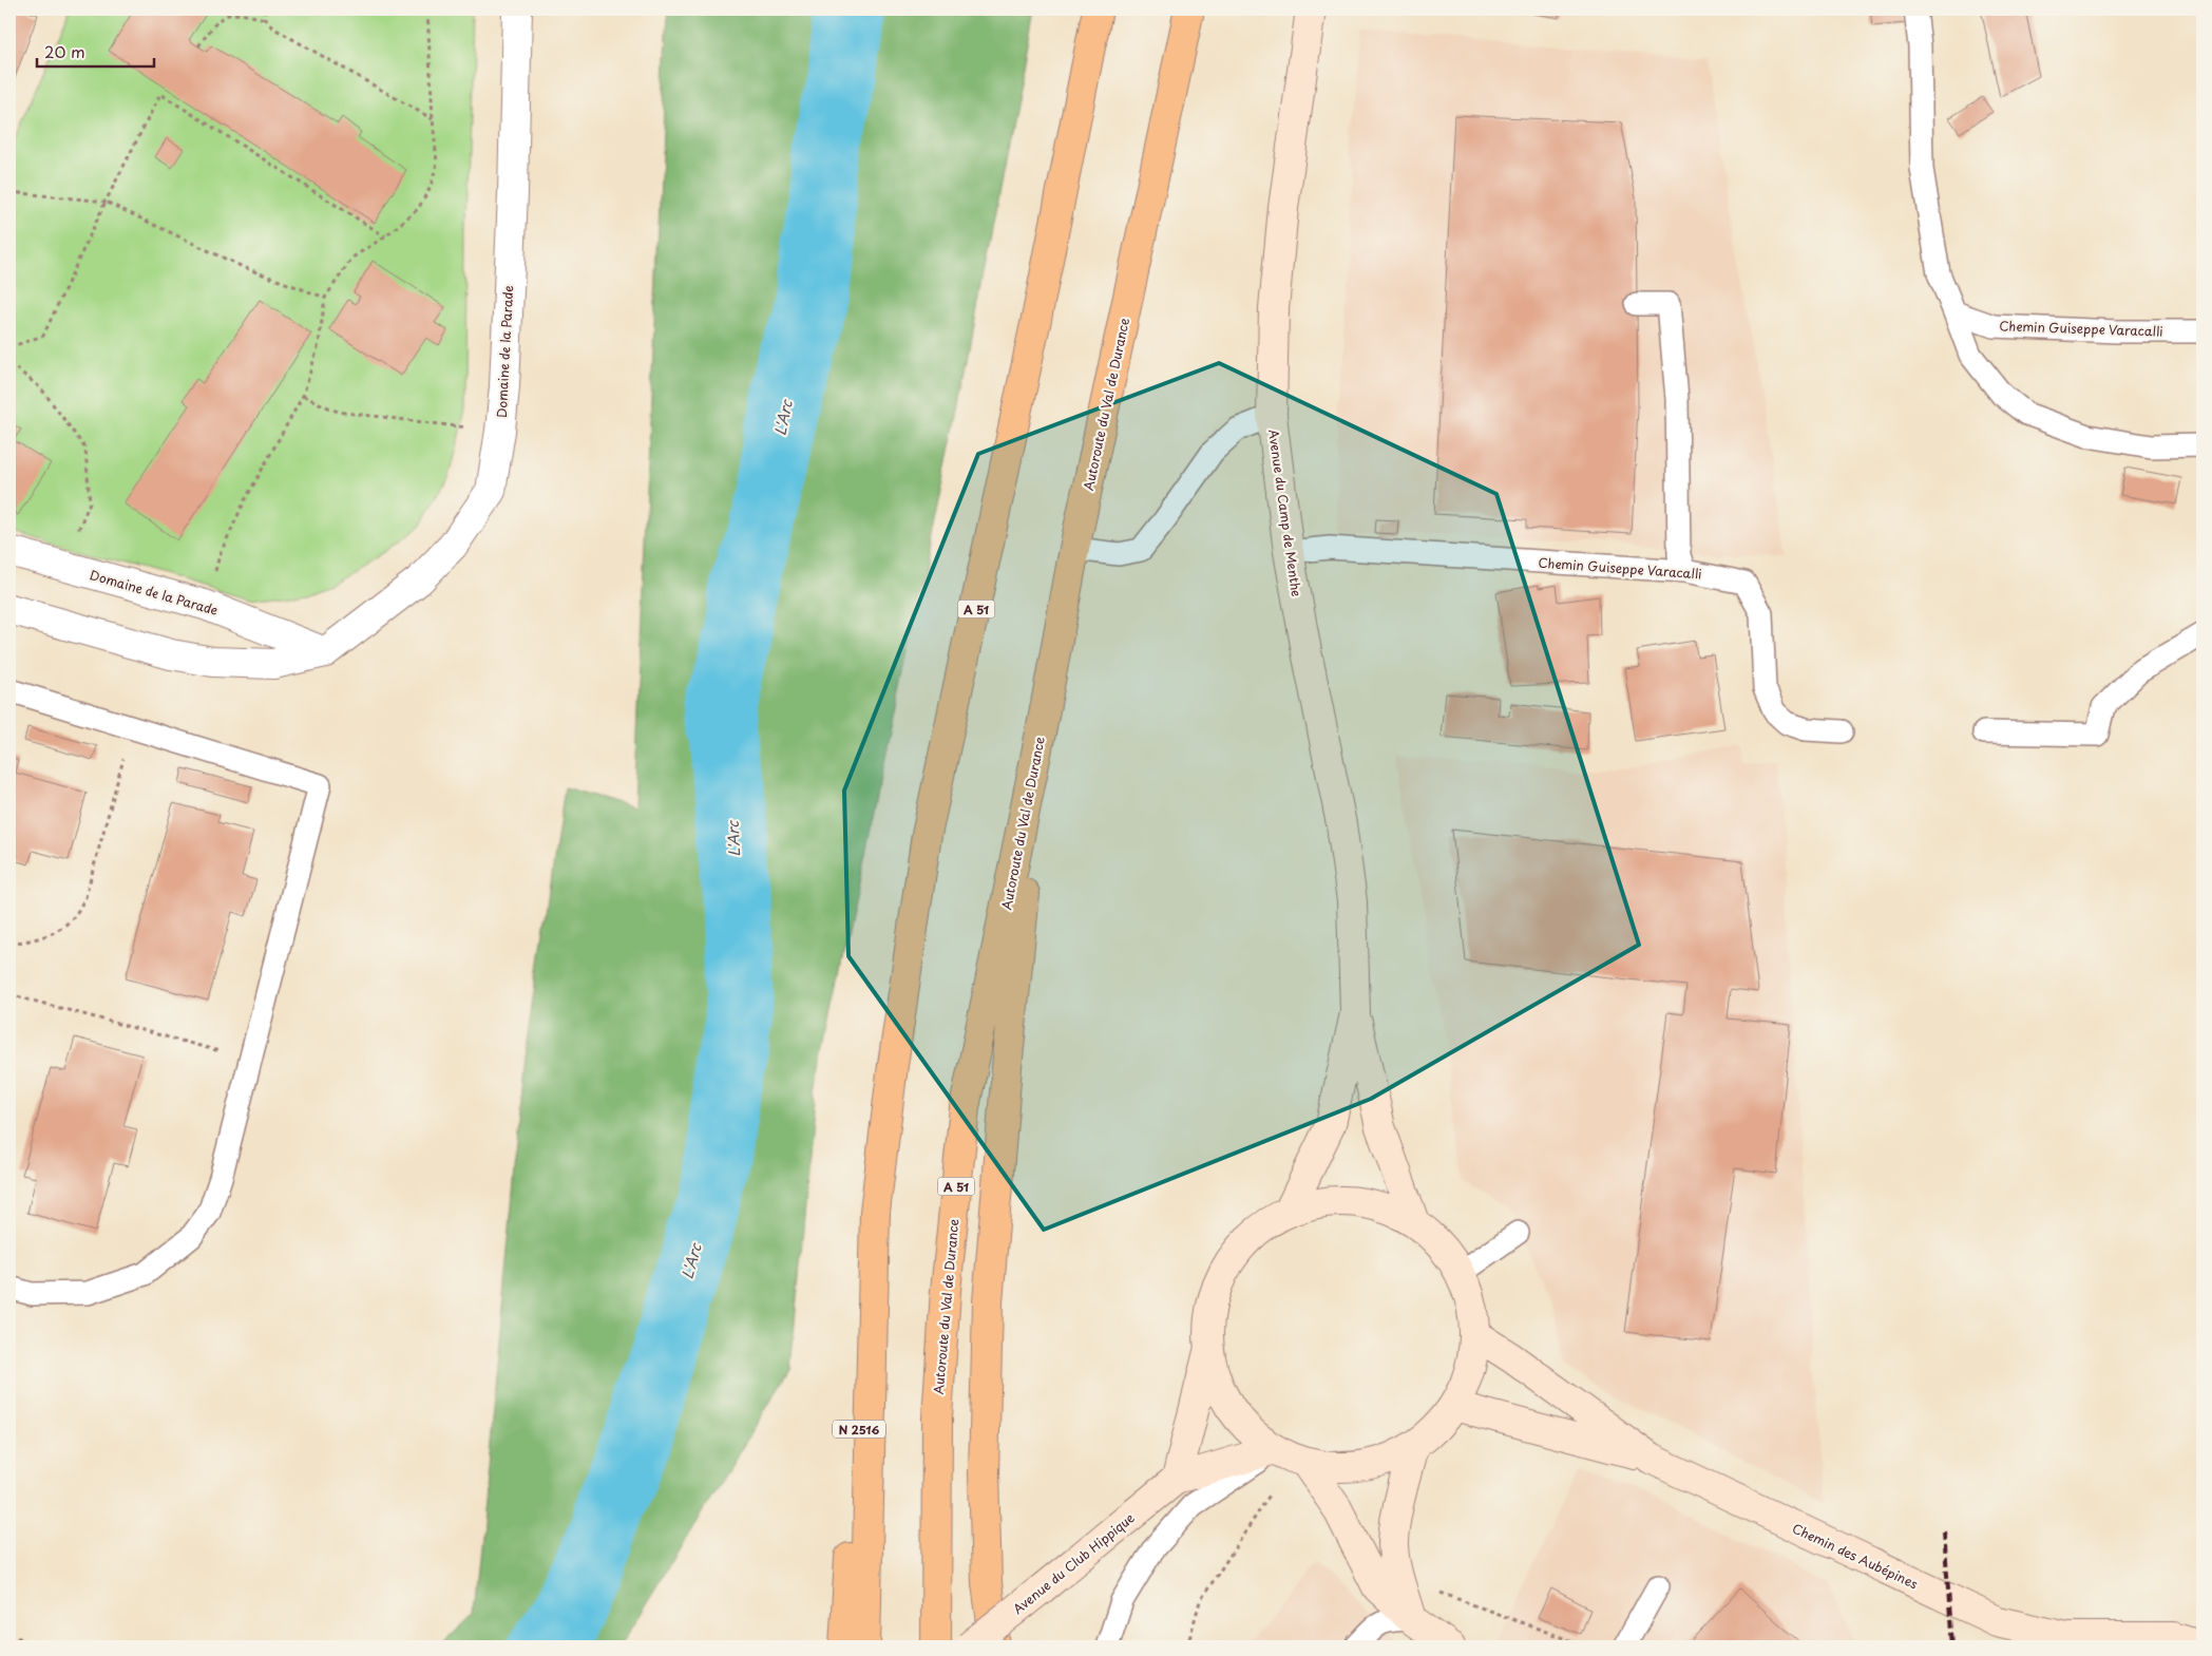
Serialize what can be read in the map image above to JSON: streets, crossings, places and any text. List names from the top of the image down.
{
  "streets": {
    "highway": ["Autoroute du Val de Durance", "A 51", "N 2516"],
    "main road": ["Avenue du Camp de Menthe", "Chemin des Aubépines", "Avenue du Club Hippique"],
    "street": ["Domaine de la Parade"],
    "lane": ["Chemin Guiseppe Varacalli"]
  },
  "crossings": [
    ["Chemin Guiseppe Varacalli", "Avenue du Camp de Menthe"],
    ["A 51", "N 2516"]
  ],
  "water": ["L'Arc"],
  "scale_bar": "20 m"
}
